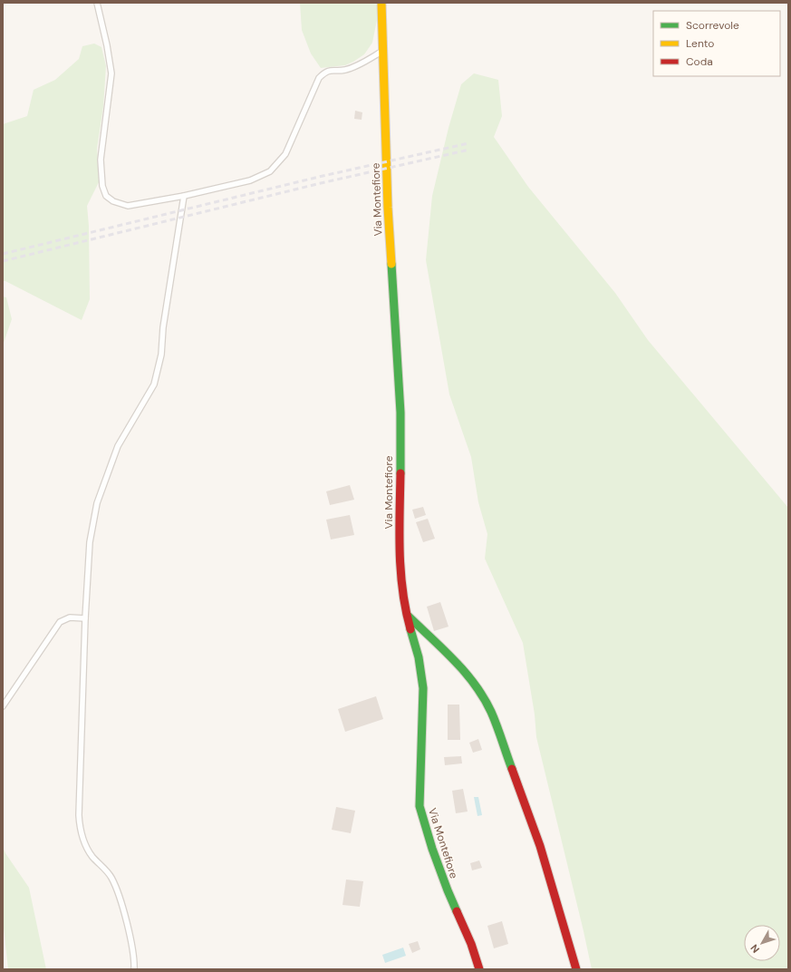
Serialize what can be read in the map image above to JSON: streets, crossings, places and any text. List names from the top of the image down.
{
  "streets": {
    "main road": ["Via Montefiore"]
  },
  "legend": ["Scorrevole", "Lento", "Coda"],
  "north": "bottom left"
}
